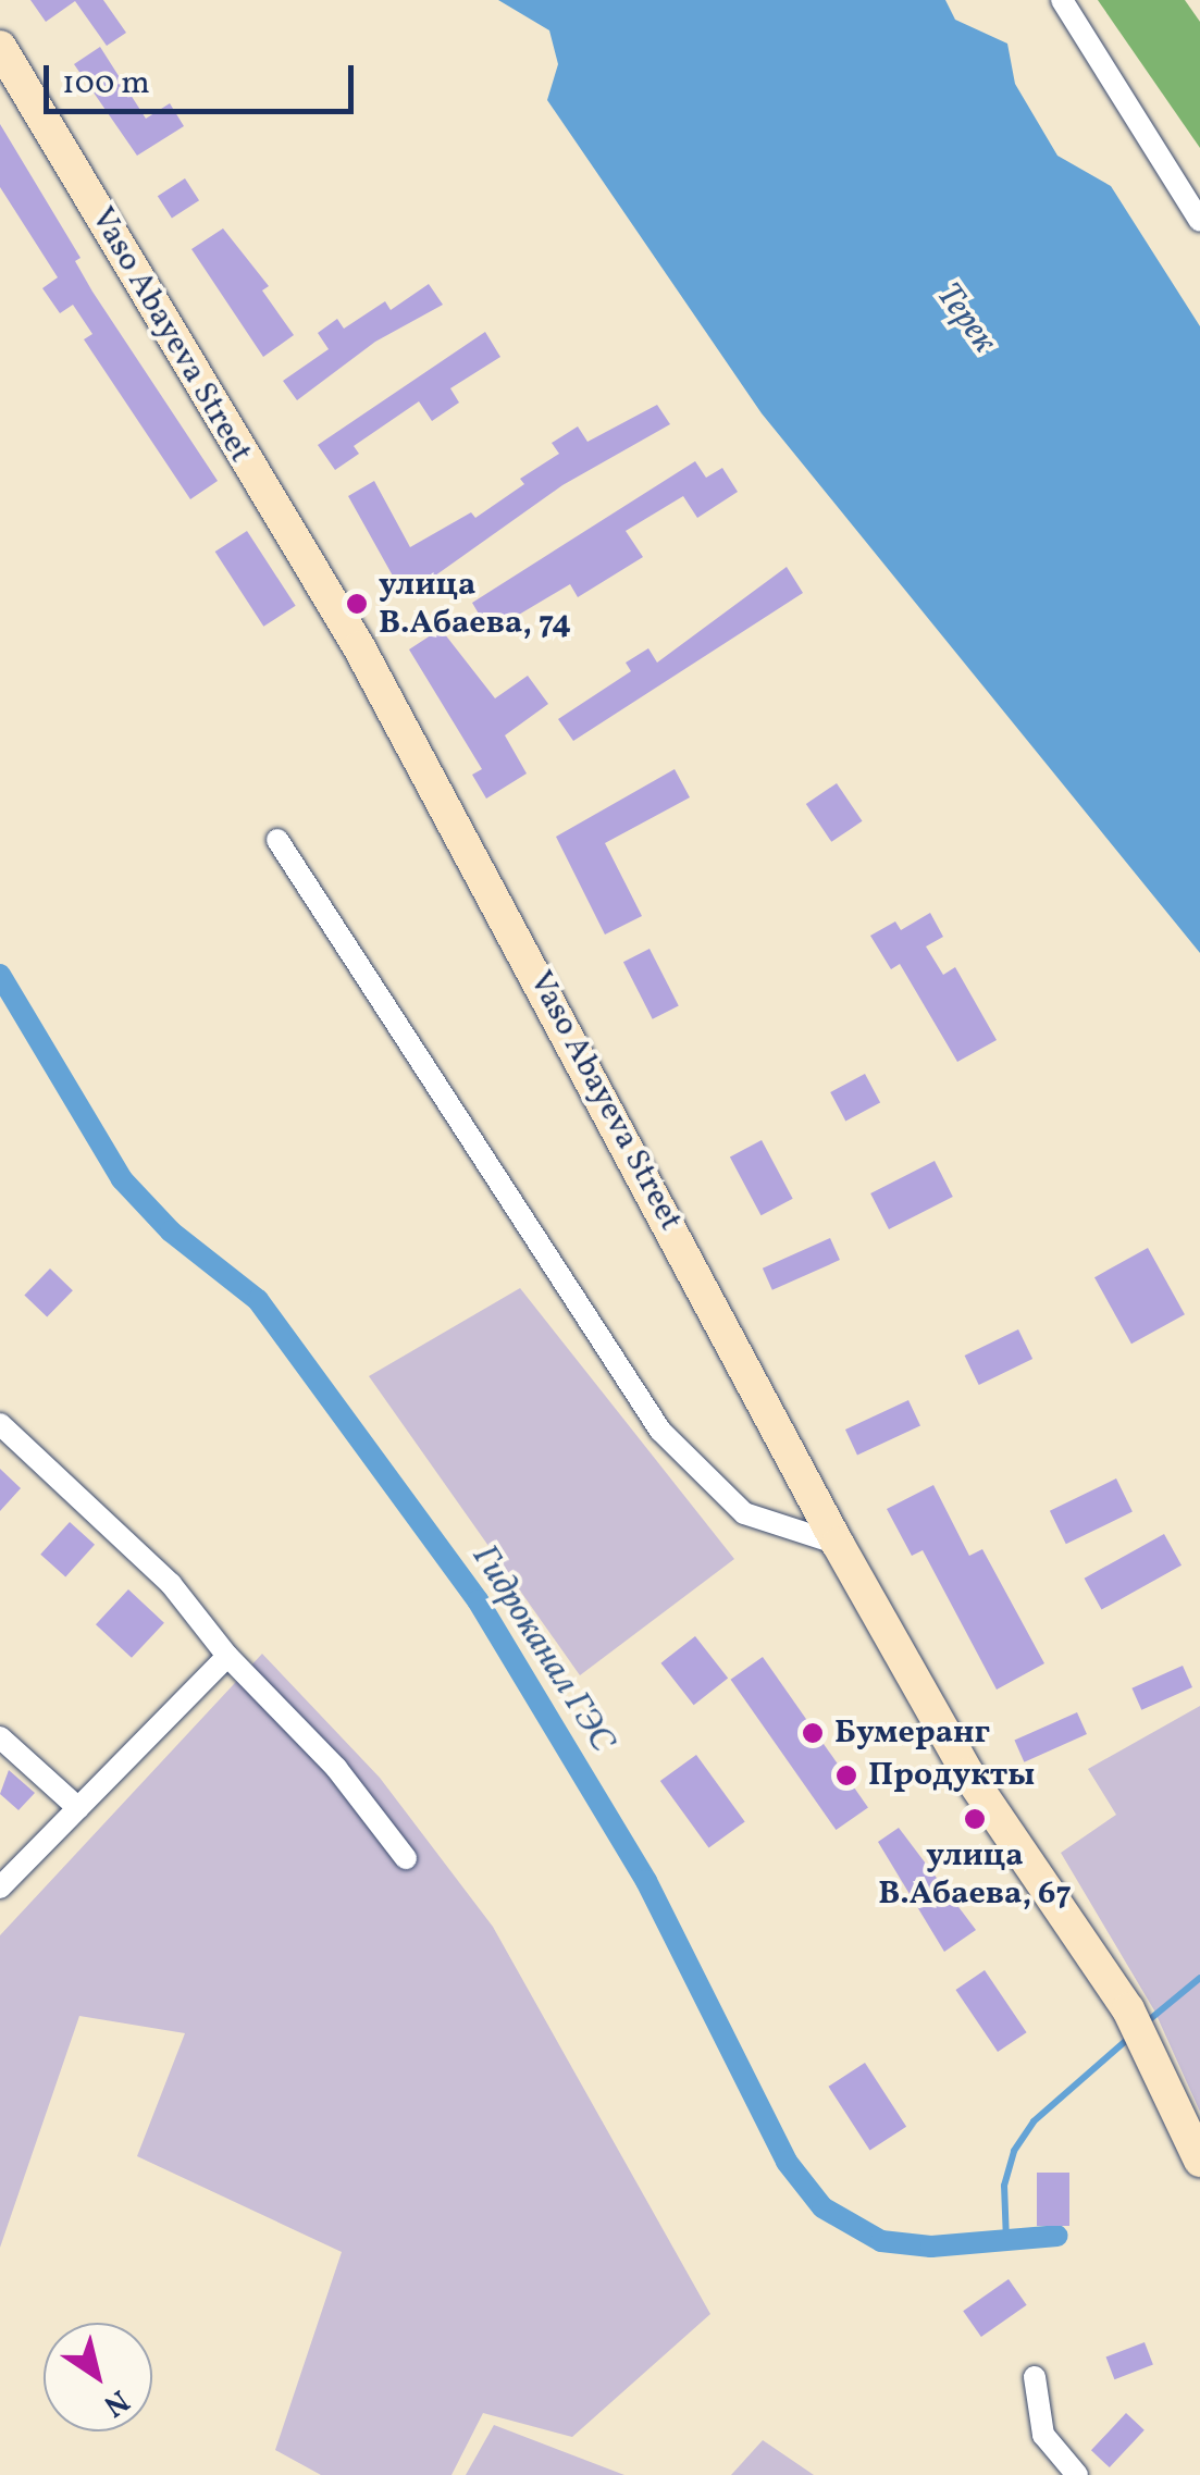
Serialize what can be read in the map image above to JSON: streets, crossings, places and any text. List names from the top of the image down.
{
  "streets": {
    "main road": ["Vaso Abayeva Street"]
  },
  "water": ["Терек", "Гидроканал ГЭС"],
  "places": [
    "улица В.Абаева, 74",
    "Бумеранг",
    "Продукты",
    "улица В.Абаева, 67"
  ],
  "scale_bar": "100 m",
  "north": "bottom right"
}
